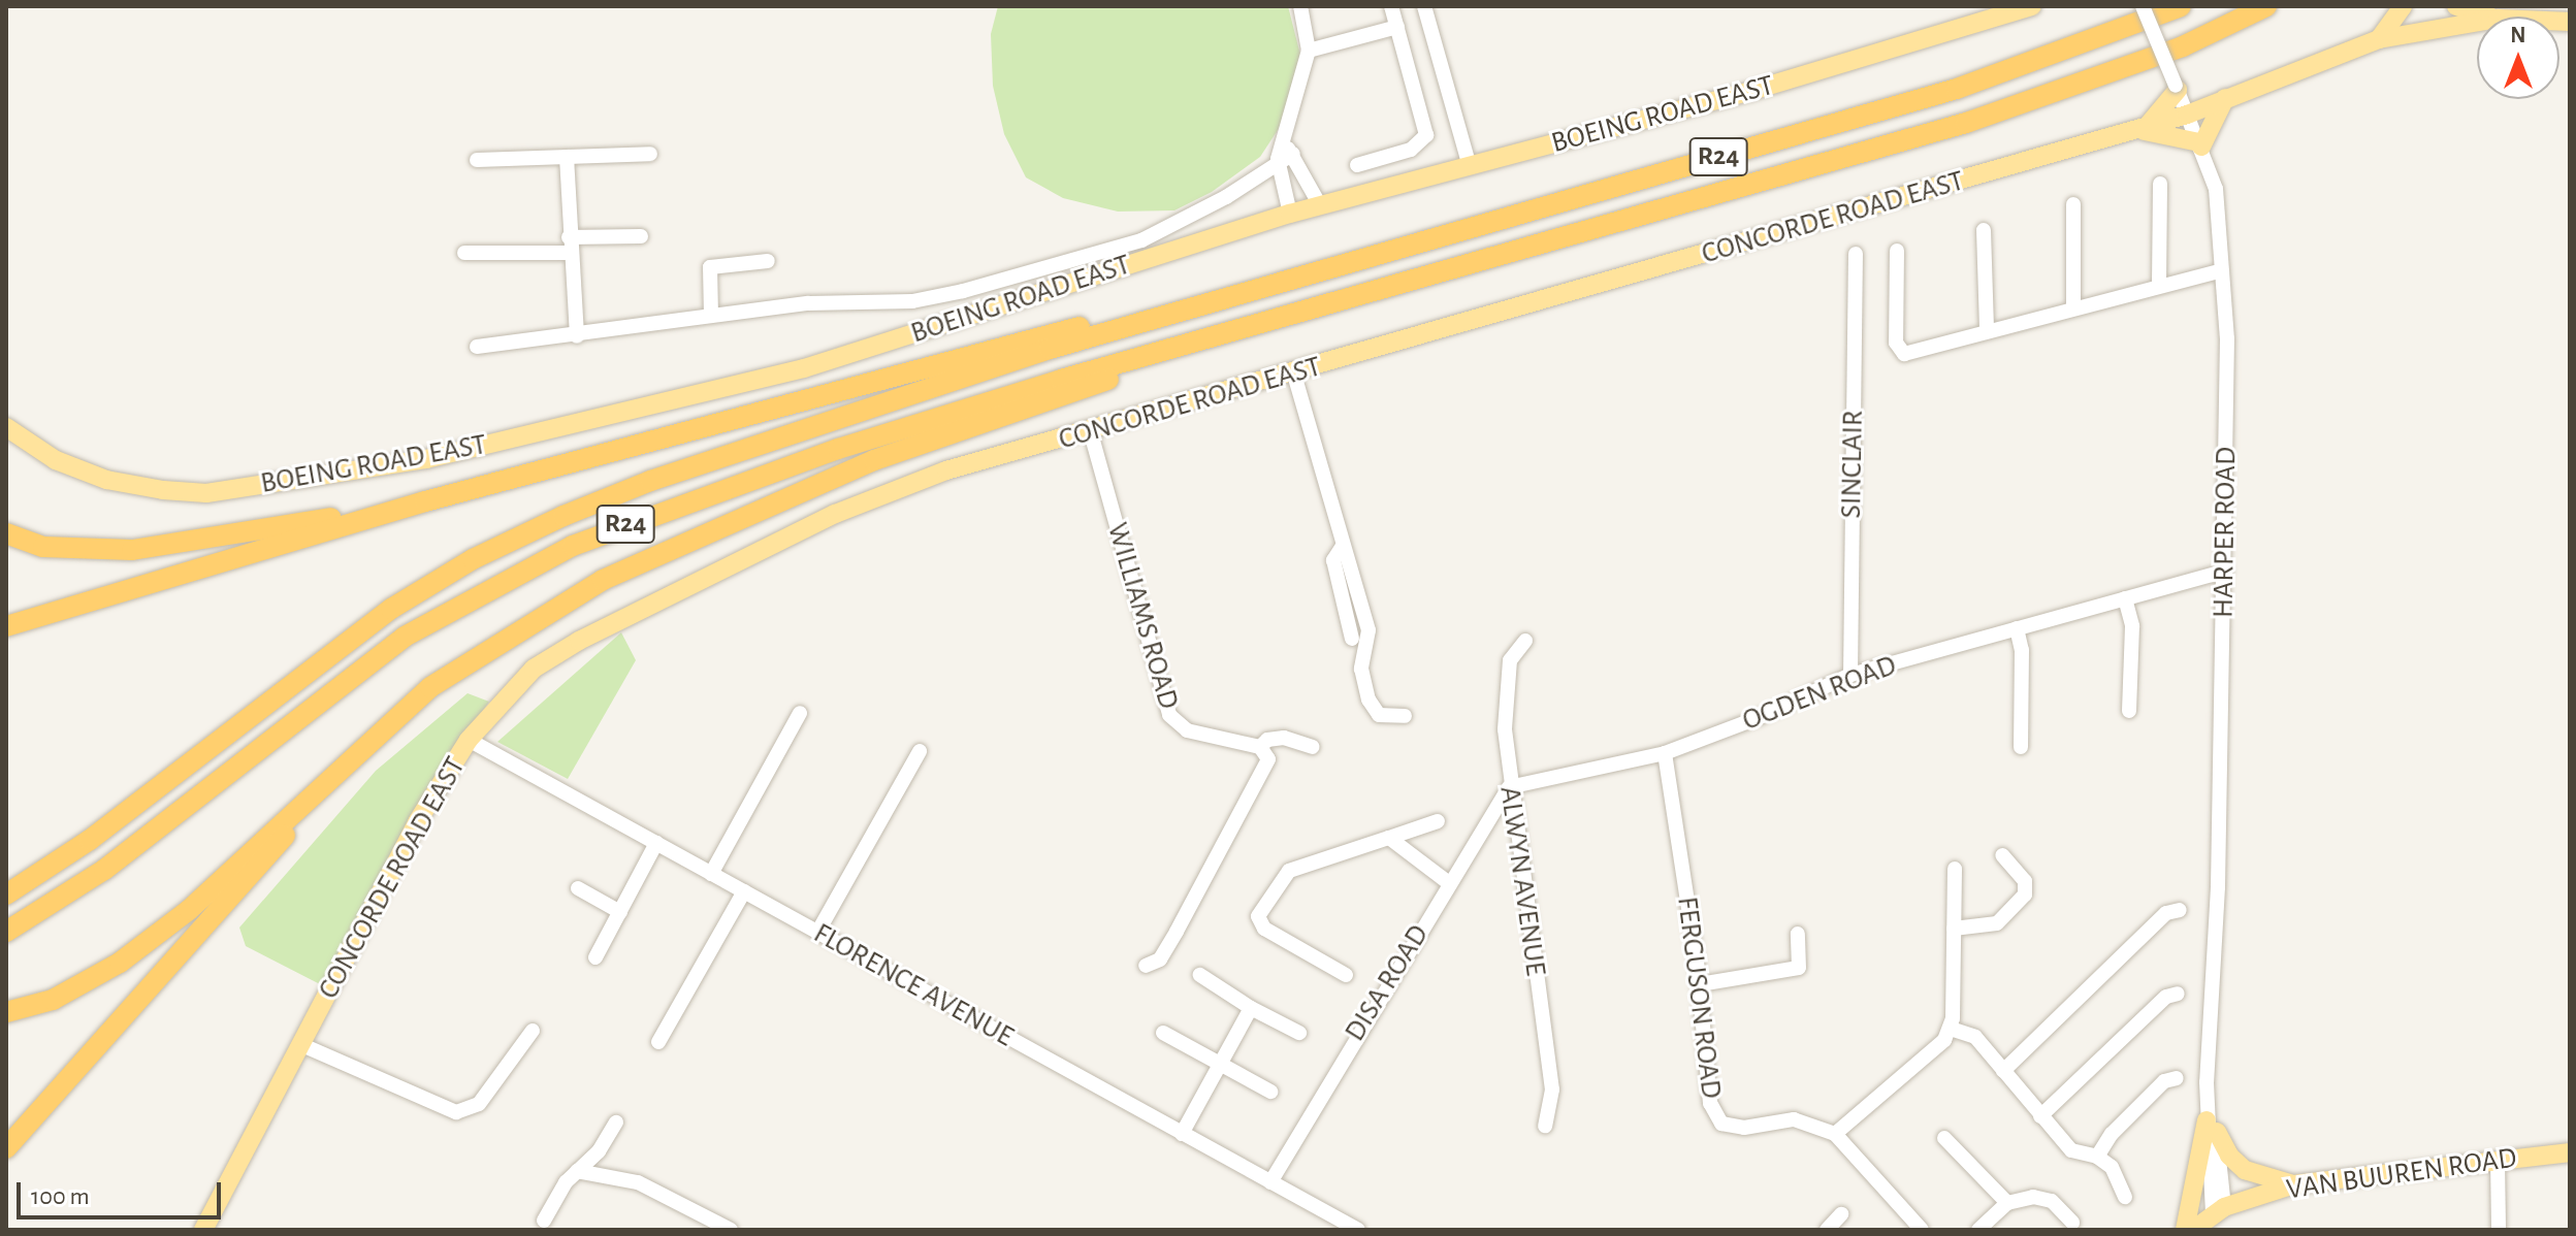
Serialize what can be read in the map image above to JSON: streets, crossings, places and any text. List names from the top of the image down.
{
  "streets": {
    "highway": ["R24"],
    "main road": ["BOEING ROAD EAST", "CONCORDE ROAD EAST", "VAN BUUREN ROAD"],
    "street": [
      "SINCLAIR",
      "HARPER ROAD",
      "WILLIAMS ROAD",
      "OGDEN ROAD",
      "ALWYN AVENUE",
      "DISA ROAD",
      "FLORENCE AVENUE",
      "FERGUSON ROAD"
    ]
  },
  "crossings": [
    ["CONCORDE ROAD EAST", "HARPER ROAD"],
    ["CONCORDE ROAD EAST", "WILLIAMS ROAD"],
    ["CONCORDE ROAD EAST", "FLORENCE AVENUE"],
    ["SINCLAIR", "OGDEN ROAD"],
    ["HARPER ROAD", "OGDEN ROAD"],
    ["HARPER ROAD", "VAN BUUREN ROAD"],
    ["OGDEN ROAD", "ALWYN AVENUE"],
    ["OGDEN ROAD", "DISA ROAD"],
    ["OGDEN ROAD", "FERGUSON ROAD"],
    ["ALWYN AVENUE", "DISA ROAD"],
    ["DISA ROAD", "FLORENCE AVENUE"]
  ],
  "scale_bar": "100 m",
  "north": "top"
}
